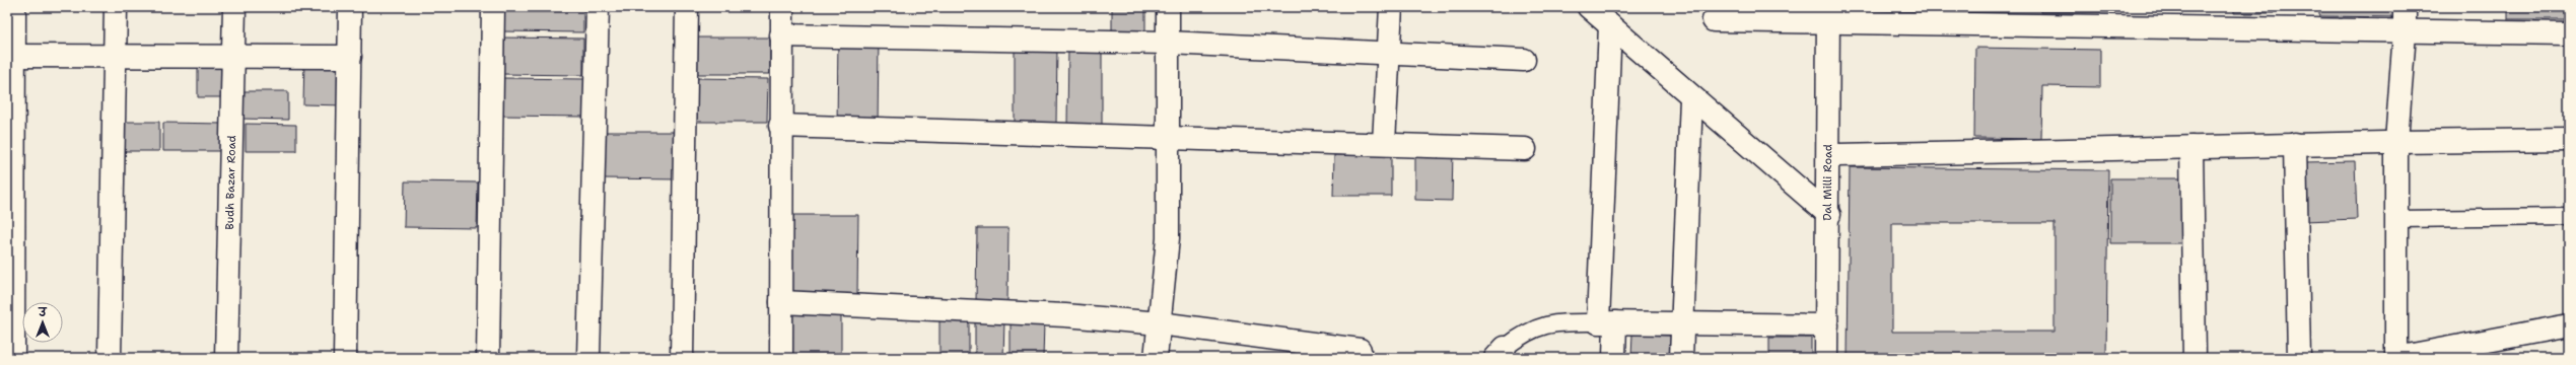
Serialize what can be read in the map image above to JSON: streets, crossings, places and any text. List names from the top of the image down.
{
  "streets": {
    "street": ["Budh Bazar Road", "Dal Milli Road"]
  },
  "north": "top"
}
